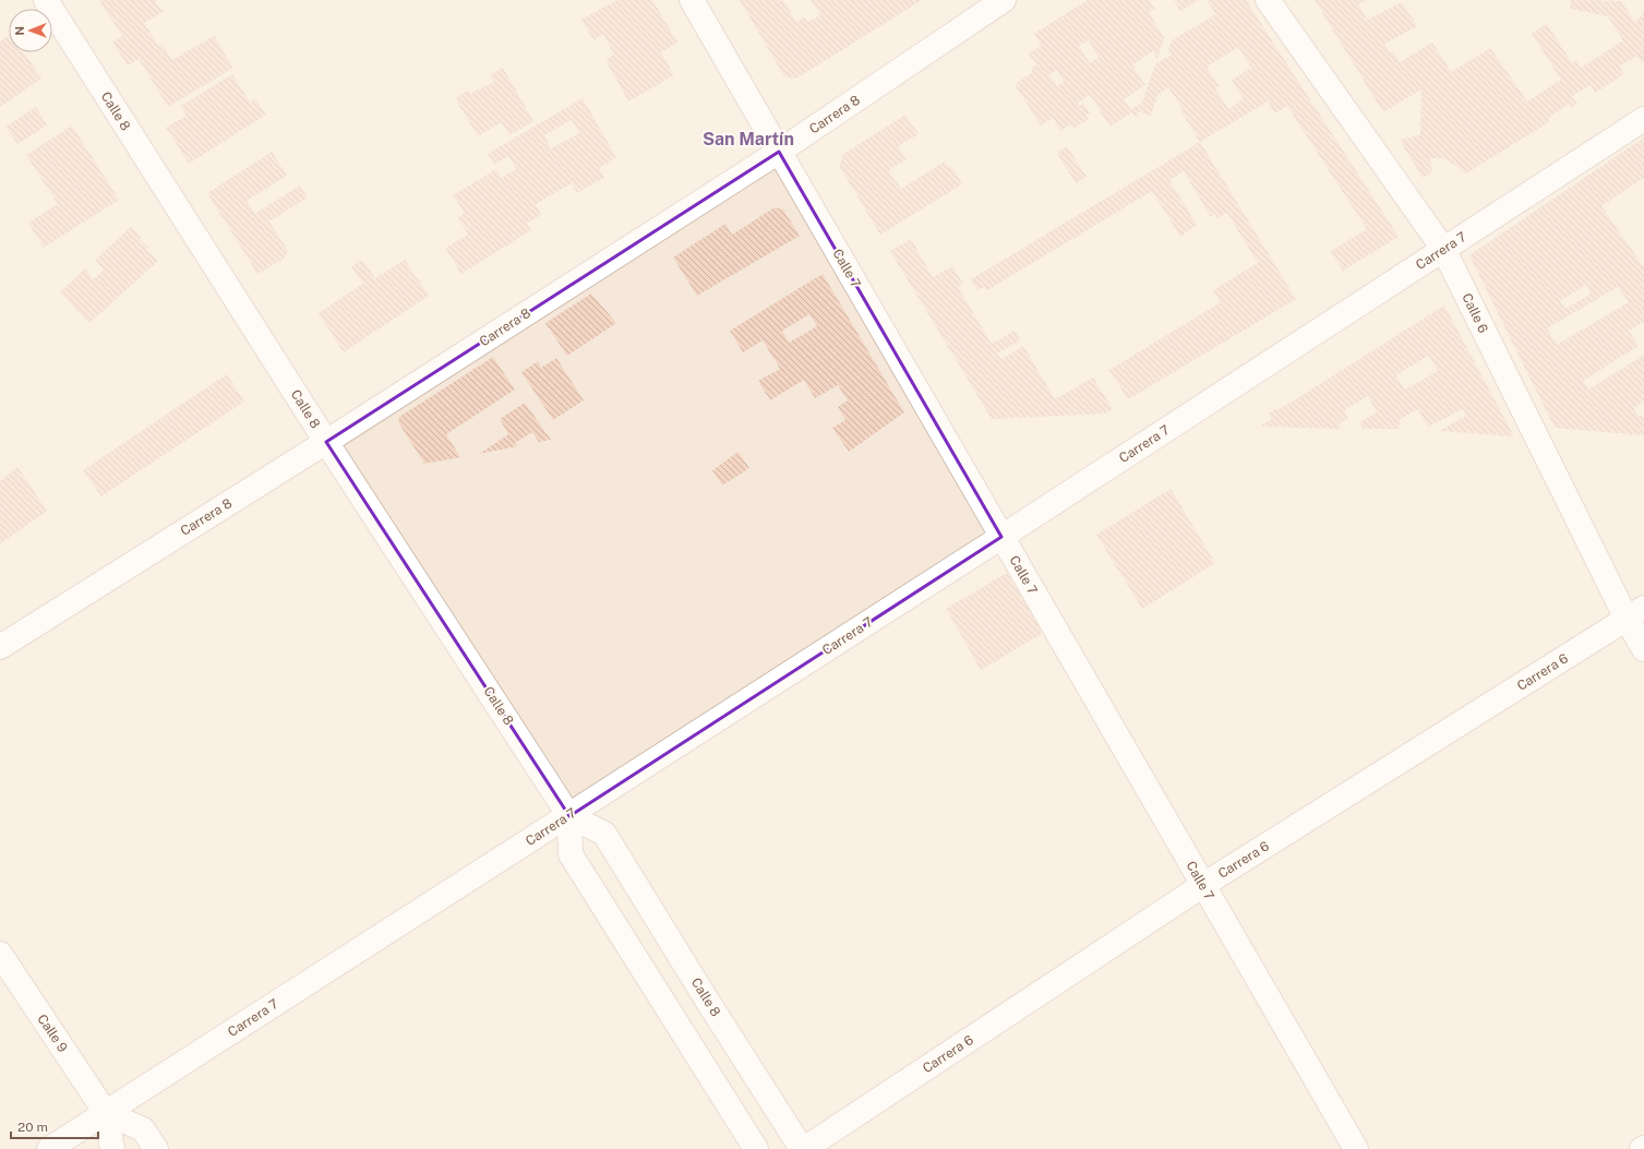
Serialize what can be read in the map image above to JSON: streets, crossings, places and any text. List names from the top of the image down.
{
  "streets": {
    "street": [
      "Calle 8",
      "Carrera 8",
      "Carrera 7",
      "Calle 7",
      "Calle 6",
      "Carrera 6",
      "Calle 9"
    ]
  },
  "crossings": [
    ["Calle 8", "Carrera 8"],
    ["Calle 8", "Carrera 7"],
    ["Calle 8", "Carrera 6"],
    ["Carrera 8", "Calle 7"],
    ["Carrera 7", "Calle 7"],
    ["Carrera 7", "Calle 6"],
    ["Carrera 7", "Calle 9"],
    ["Calle 7", "Carrera 6"],
    ["Calle 6", "Carrera 6"]
  ],
  "districts": ["San Martín"],
  "scale_bar": "20 m",
  "north": "left"
}
